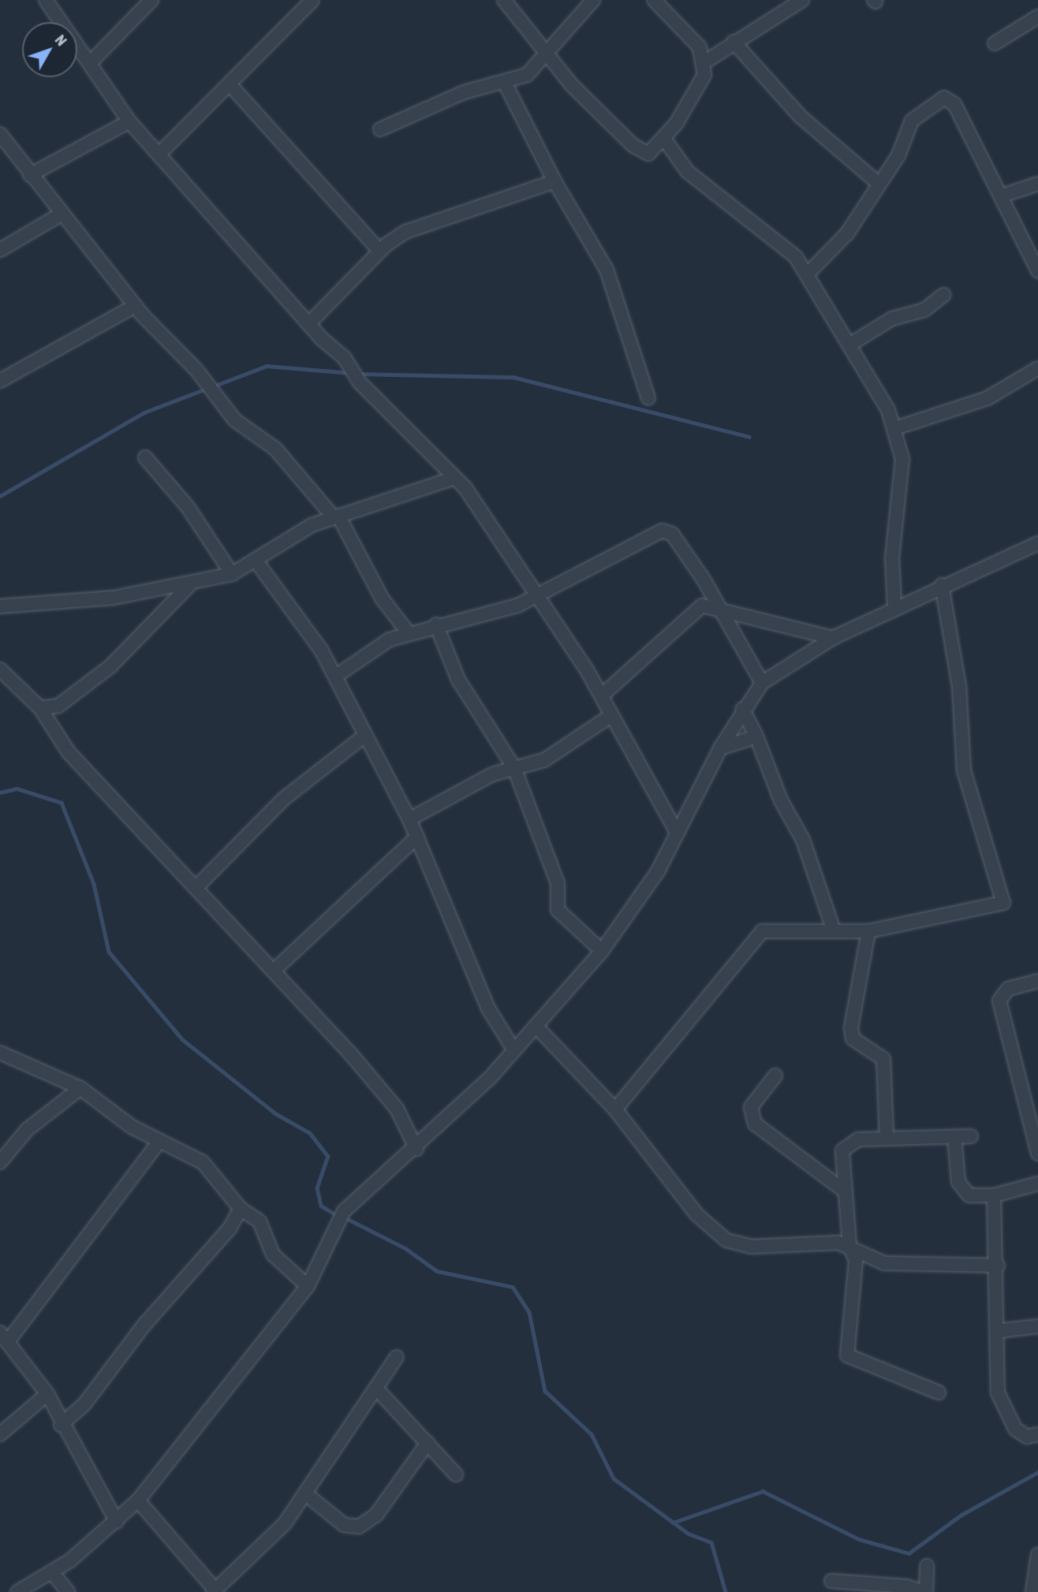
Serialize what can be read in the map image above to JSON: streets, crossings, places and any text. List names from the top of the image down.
{
  "north": "top right"
}
